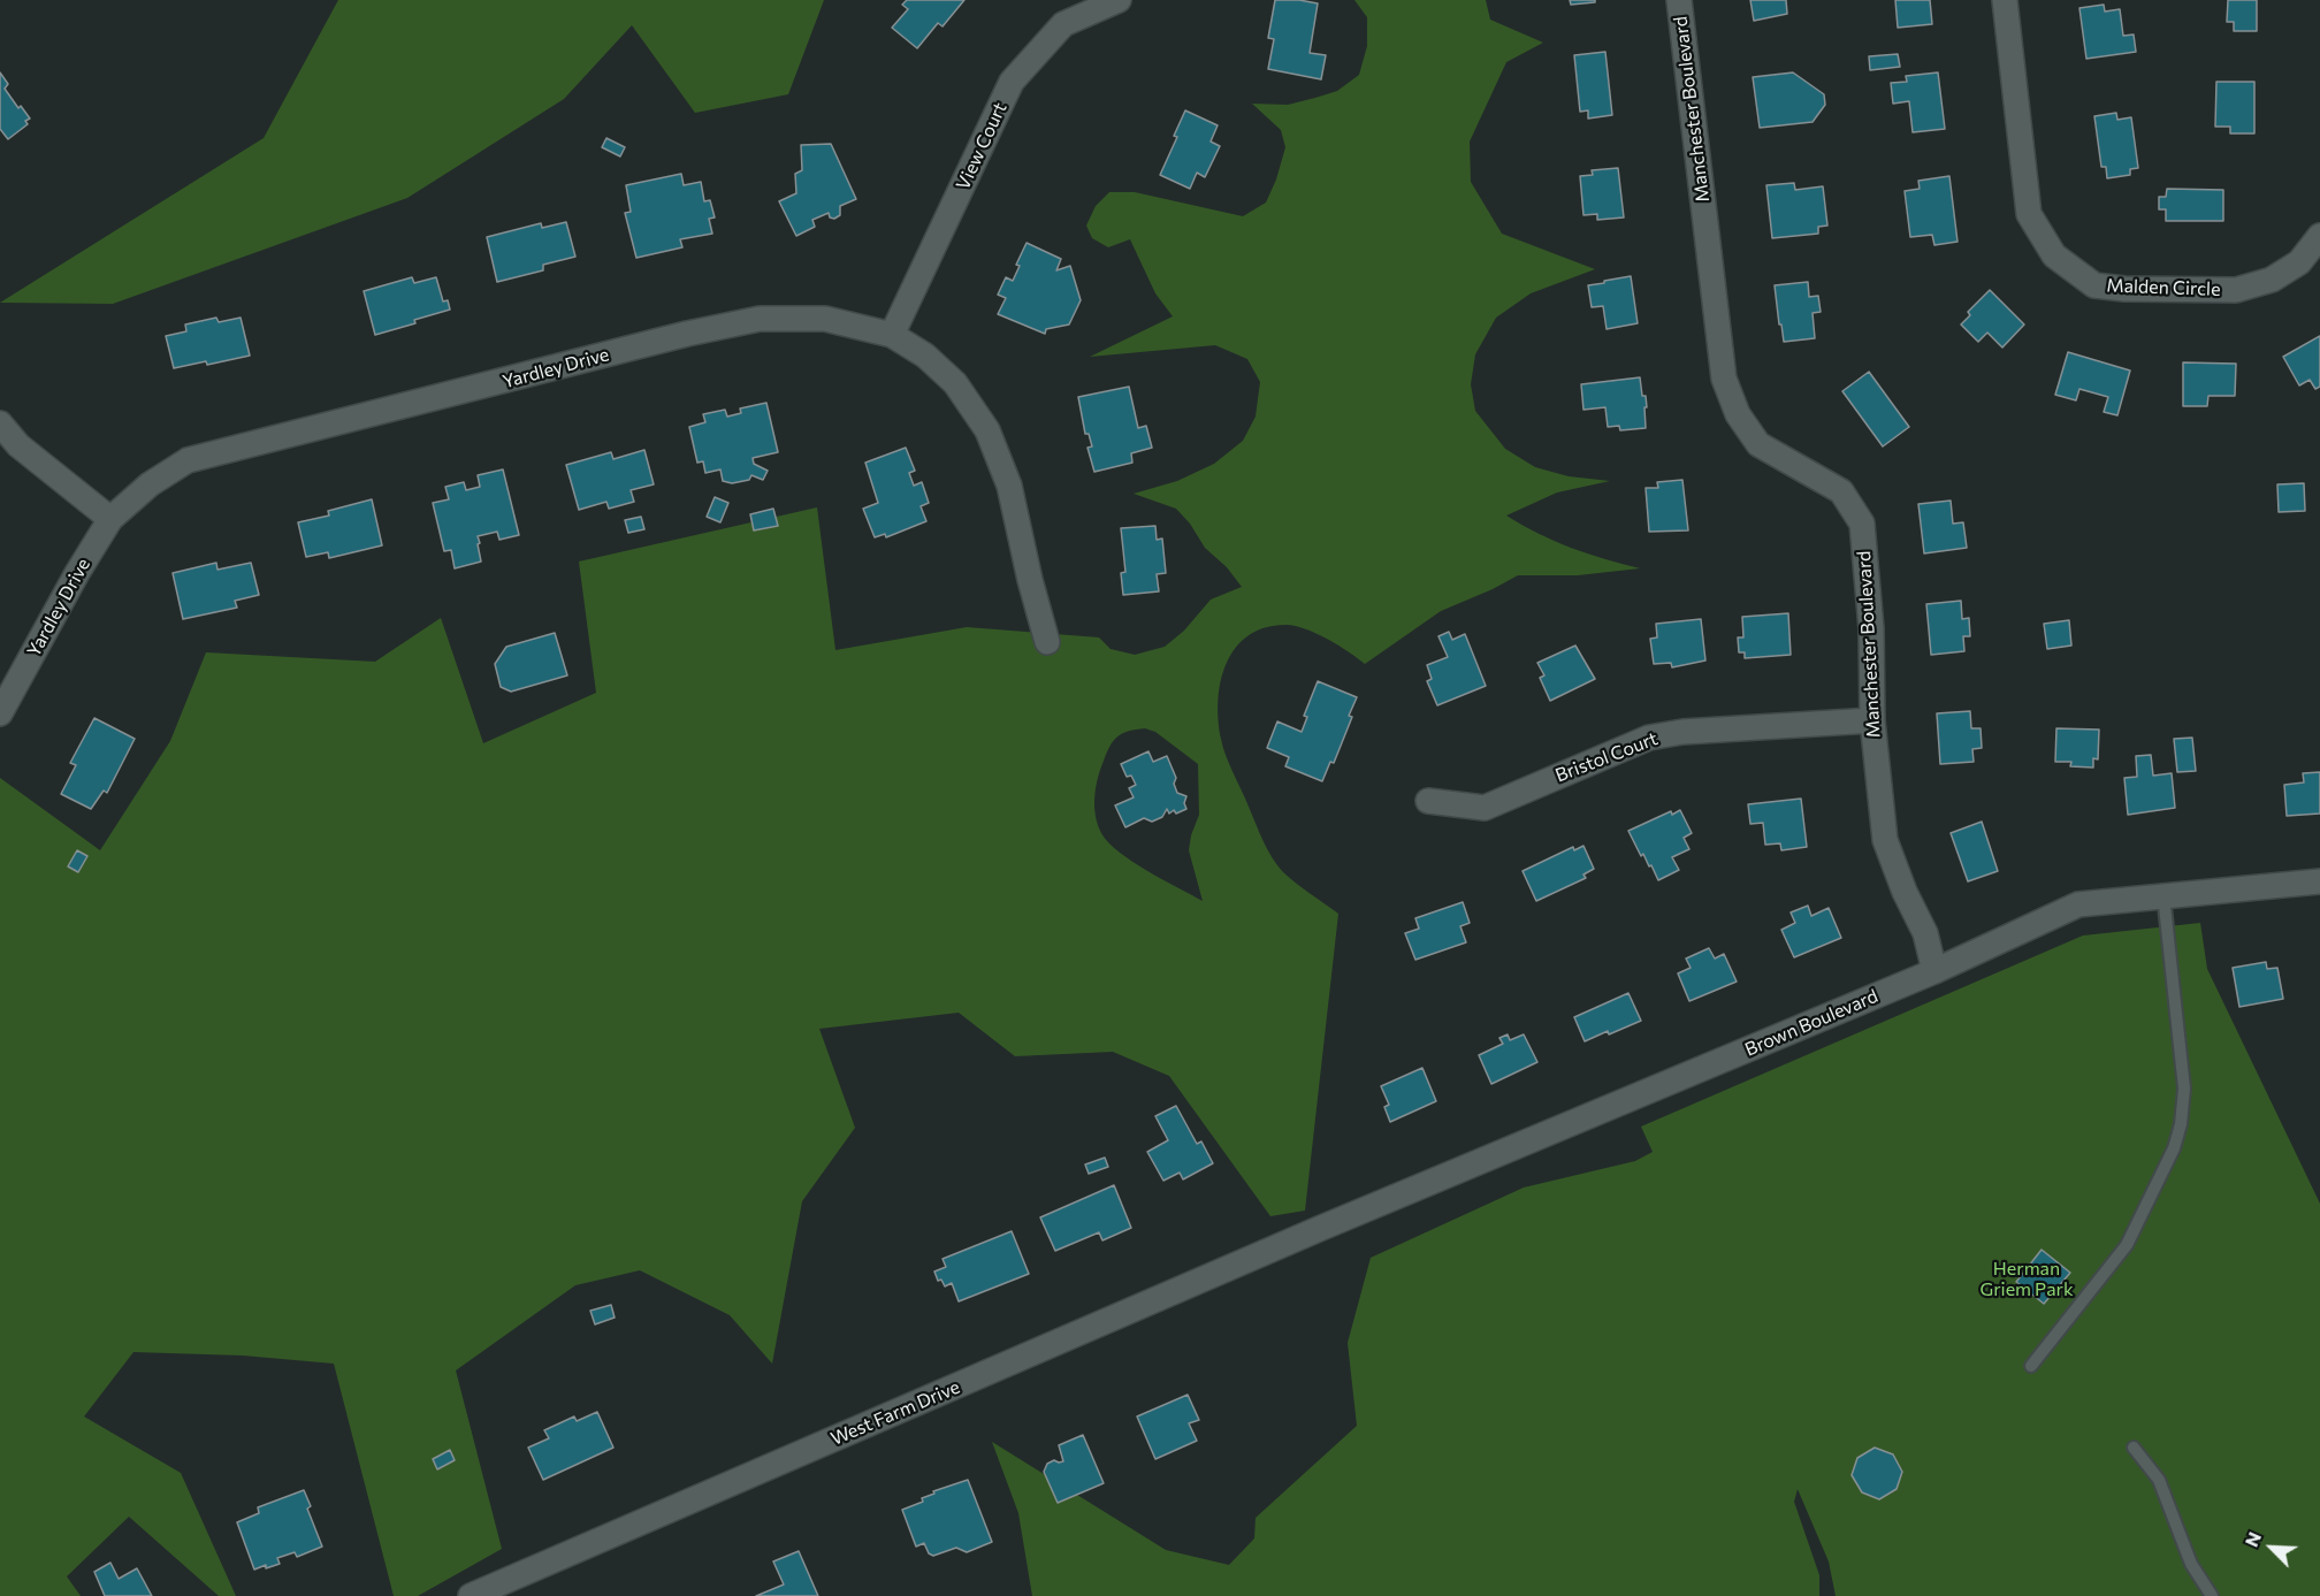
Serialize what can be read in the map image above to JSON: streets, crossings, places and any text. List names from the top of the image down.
{
  "streets": {
    "street": [
      "Manchester Boulevard",
      "View Court",
      "Malden Circle",
      "Yardley Drive",
      "Bristol Court",
      "Brown Boulevard",
      "West Farm Drive"
    ]
  },
  "crossings": [
    ["Manchester Boulevard", "Bristol Court"],
    ["Manchester Boulevard", "Brown Boulevard"],
    ["View Court", "Yardley Drive"],
    ["Brown Boulevard", "West Farm Drive"]
  ],
  "parks": ["Herman Griem Park"],
  "north": "top left"
}
